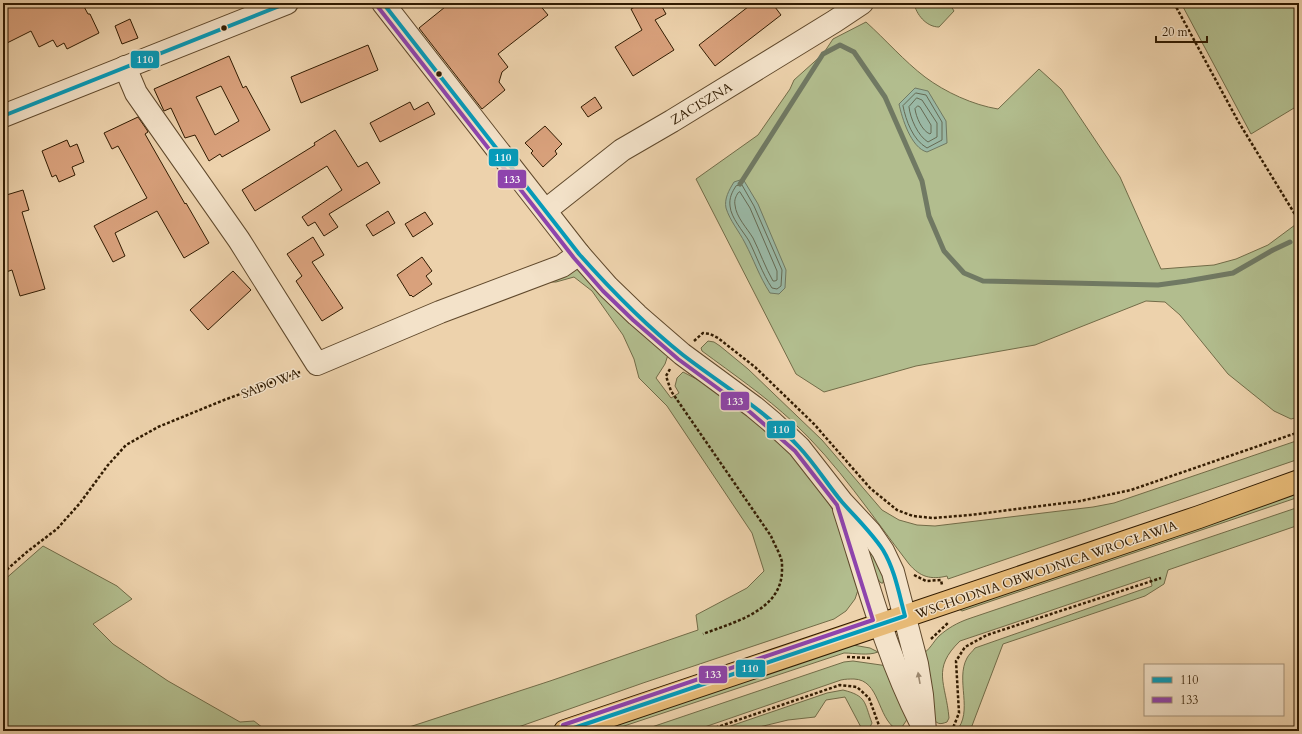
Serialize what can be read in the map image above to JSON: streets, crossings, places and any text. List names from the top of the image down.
{
  "streets": {
    "main road": ["WSCHODNIA OBWODNICA WROCŁAWIA"],
    "street": ["ZACISZNA"],
    "path": ["SADOWA"]
  },
  "lines": ["transit line 110", "transit line 133"],
  "legend": ["110", "133"],
  "scale_bar": "20 m"
}
